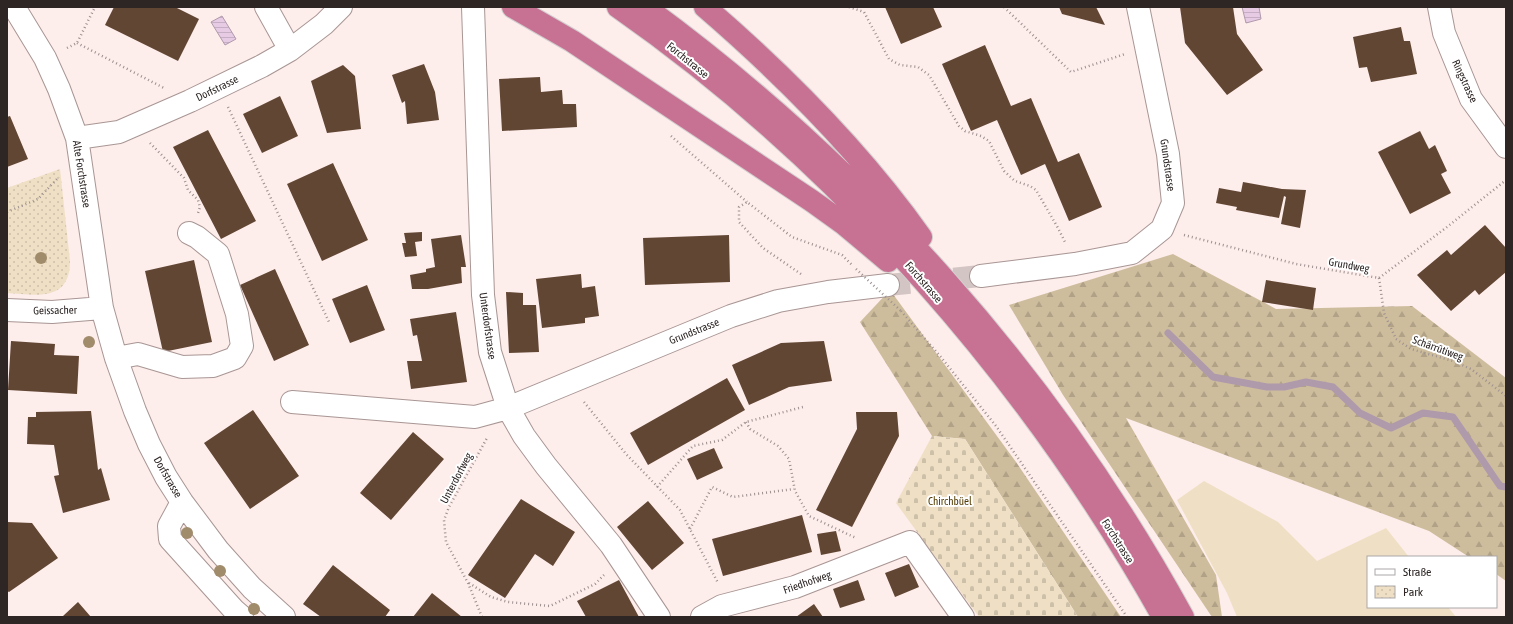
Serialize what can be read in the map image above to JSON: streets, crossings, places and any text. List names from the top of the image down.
{
  "streets": {
    "highway": ["Forchstrasse"],
    "street": [
      "Ringstrasse",
      "Dorfstrasse",
      "Grundstrasse",
      "Alte Forchstrasse",
      "Geissacher",
      "Unterdorfstrasse",
      "Friedhofweg"
    ],
    "path": ["Grundweg", "Schärrütiweg", "Unterdorfweg"]
  },
  "crossings": [
    ["Dorfstrasse", "Alte Forchstrasse"],
    ["Dorfstrasse", "Geissacher"],
    ["Grundstrasse", "Grundweg"],
    ["Grundstrasse", "Unterdorfstrasse"],
    ["Grundstrasse", "Unterdorfweg"],
    ["Alte Forchstrasse", "Geissacher"],
    ["Grundweg", "Schärrütiweg"],
    ["Unterdorfstrasse", "Unterdorfweg"]
  ],
  "parks": ["Chirchbüel"],
  "legend": ["Straße", "Park"]
}
